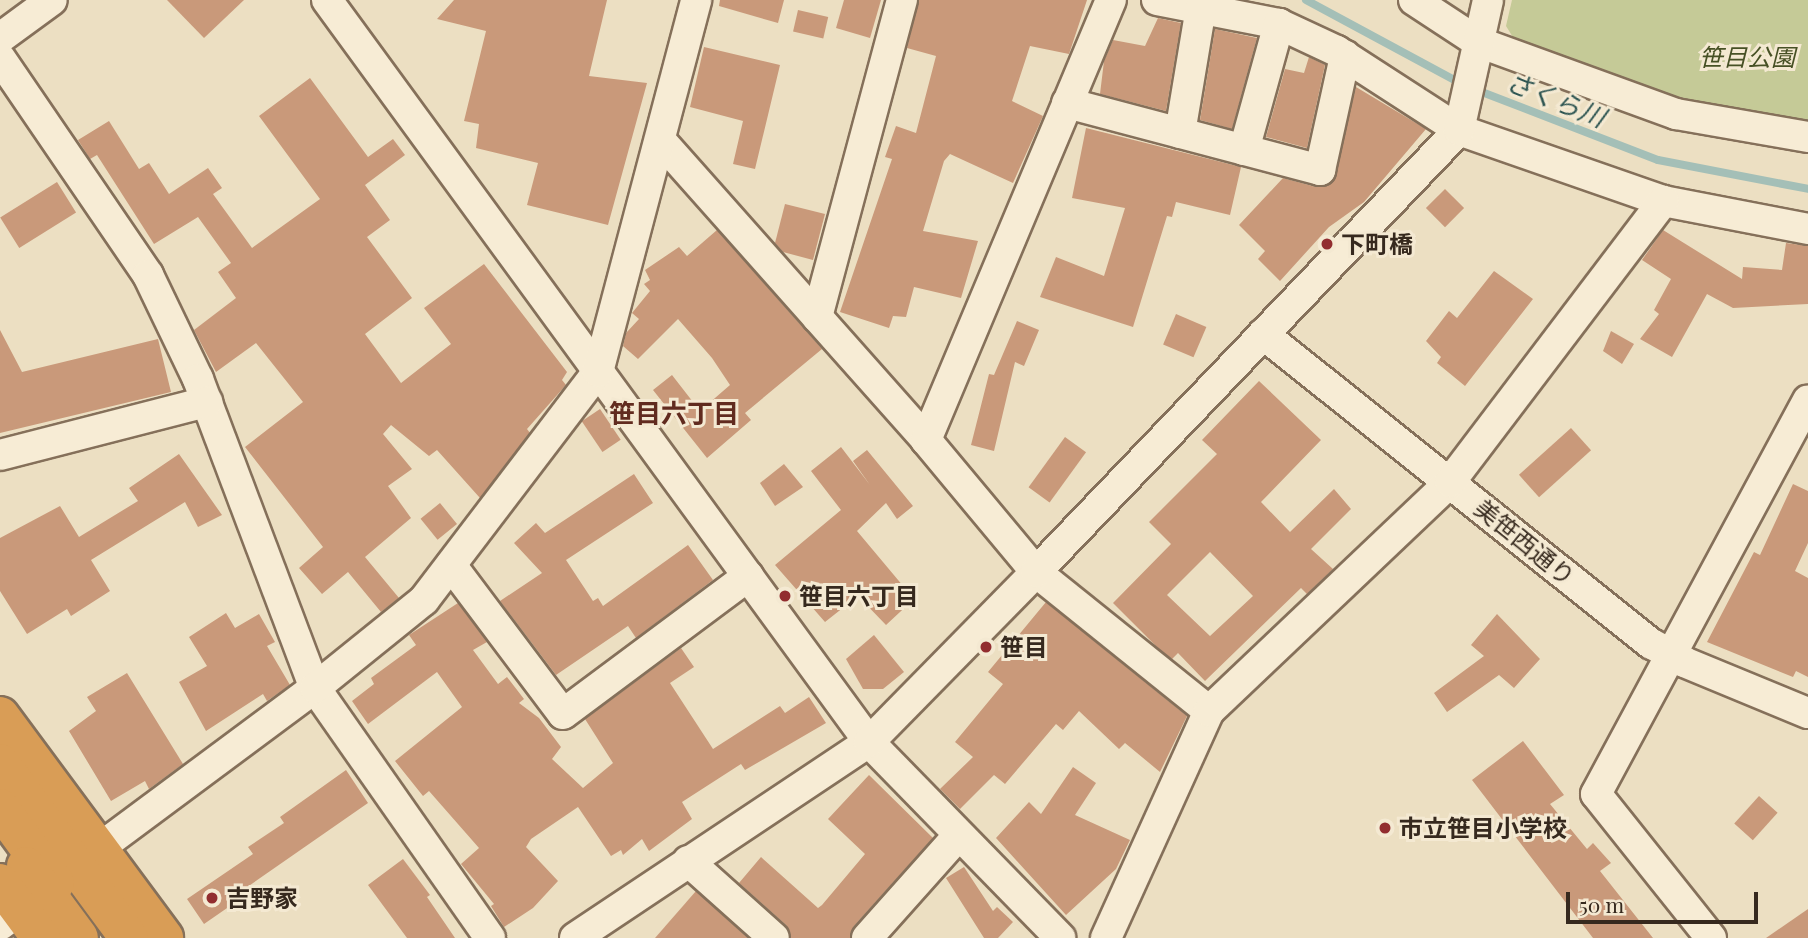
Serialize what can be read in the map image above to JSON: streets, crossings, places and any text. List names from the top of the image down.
{
  "streets": {
    "street": ["美笹西通り"]
  },
  "districts": ["笹目六丁目"],
  "water": ["さくら川"],
  "parks": ["笹目公園"],
  "places": [
    "下町橋",
    "笹目六丁目",
    "笹目",
    "市立笹目小学校",
    "吉野家"
  ],
  "scale_bar": "50 m"
}
